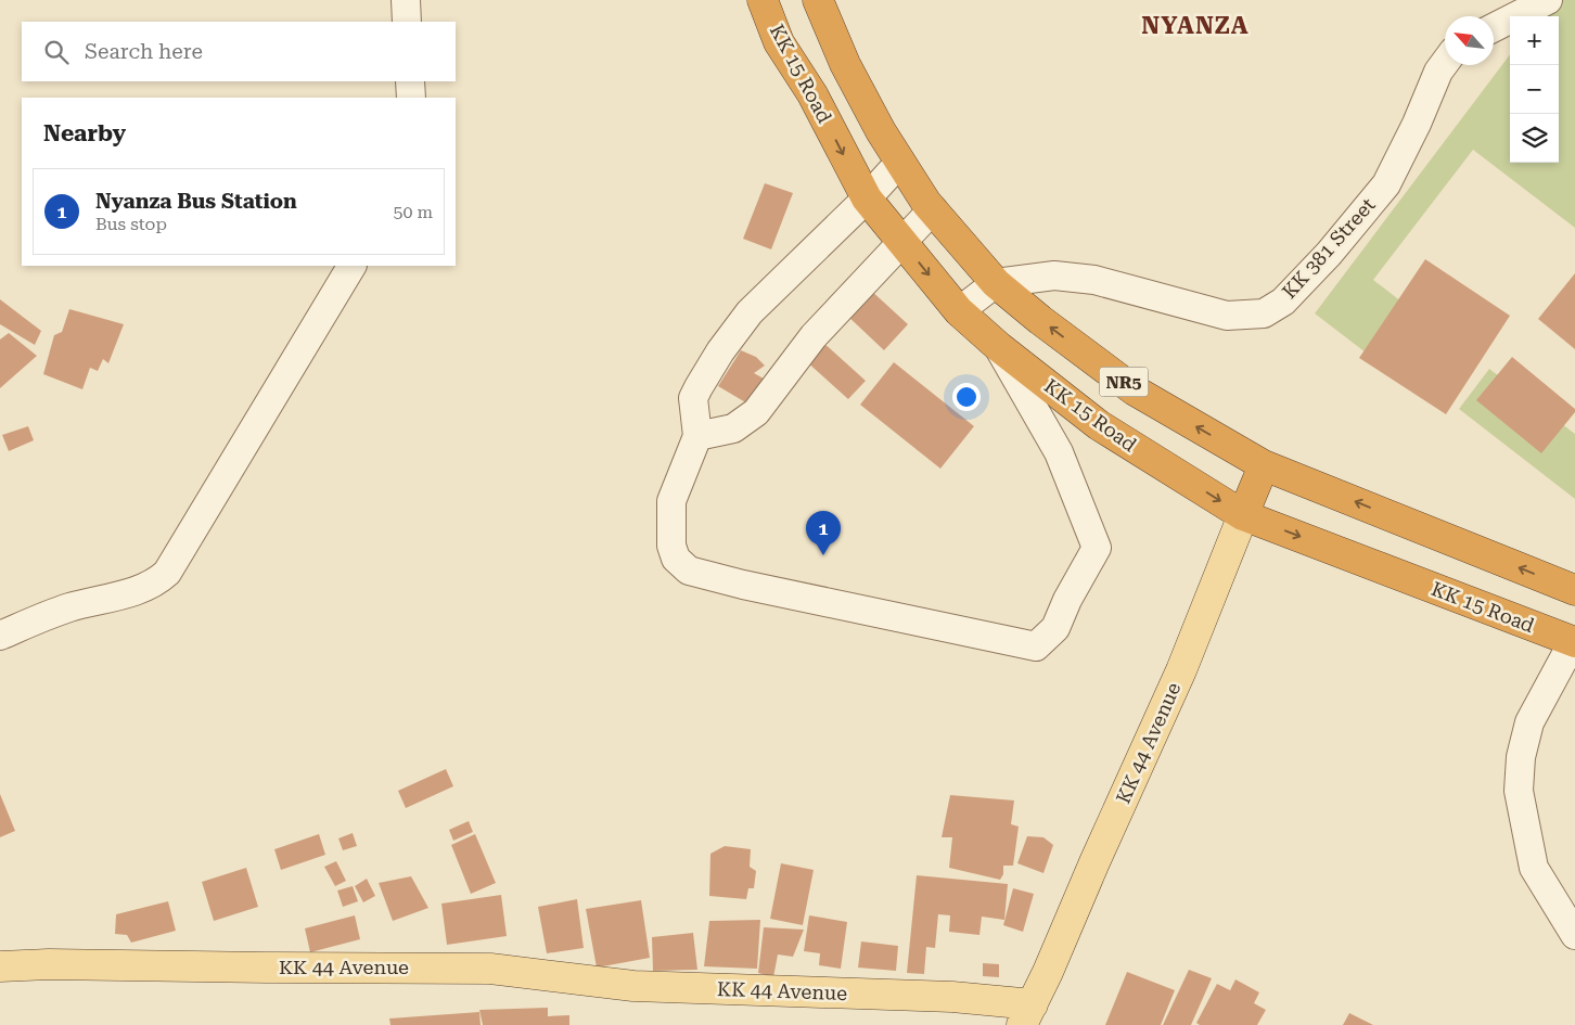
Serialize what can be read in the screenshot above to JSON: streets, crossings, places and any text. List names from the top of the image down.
{
  "streets": {
    "highway": ["KK 15 Road", "NR5"],
    "main road": ["KK 44 Avenue"],
    "street": ["KK 381 Street"]
  },
  "crossings": [
    ["KK 15 Road", "KK 44 Avenue"],
    ["KK 381 Street", "NR5"]
  ],
  "districts": ["NYANZA"],
  "north": "top left",
  "page": {
    "map_buttons": ["+", "−"],
    "search": "Search here",
    "heading": "Nearby",
    "list": [
      {
        "mark": "1",
        "name": "Nyanza Bus Station",
        "note": "Bus stop",
        "value": "50 m"
      }
    ],
    "pins": "1"
  }
}
